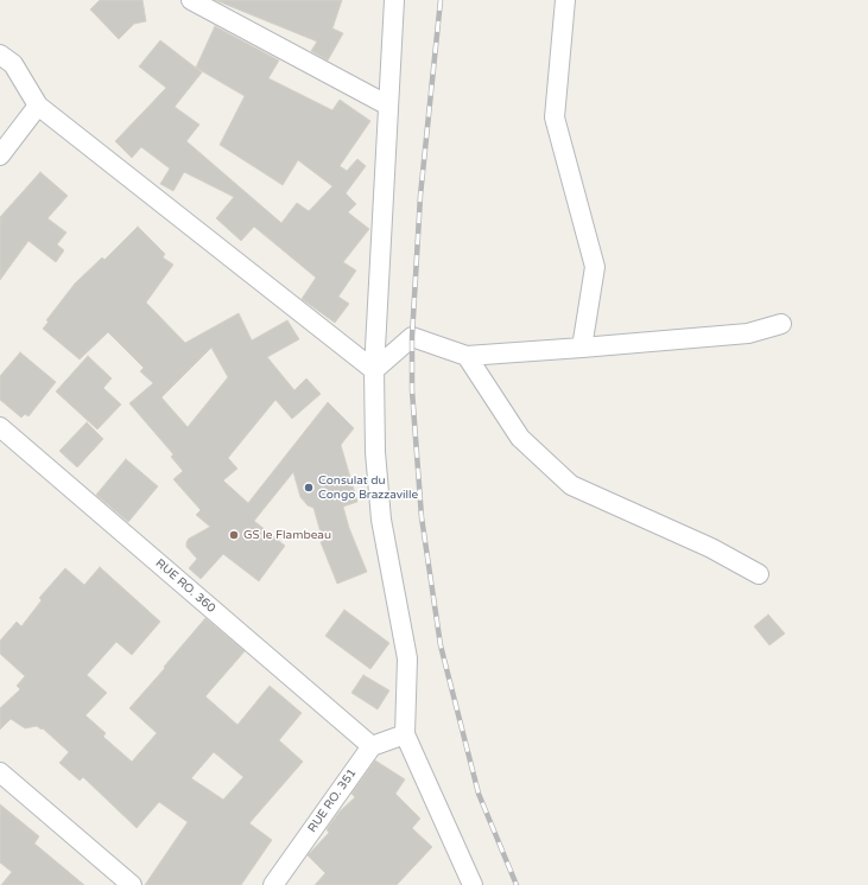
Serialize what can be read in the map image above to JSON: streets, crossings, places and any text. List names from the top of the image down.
{
  "streets": {
    "street": ["RUE RO. 360", "RUE RO. 351"]
  },
  "crossings": [
    ["RUE RO. 360", "RUE RO. 351"]
  ],
  "places": ["Consulat du Congo Brazzaville", "GS le Flambeau"]
}
